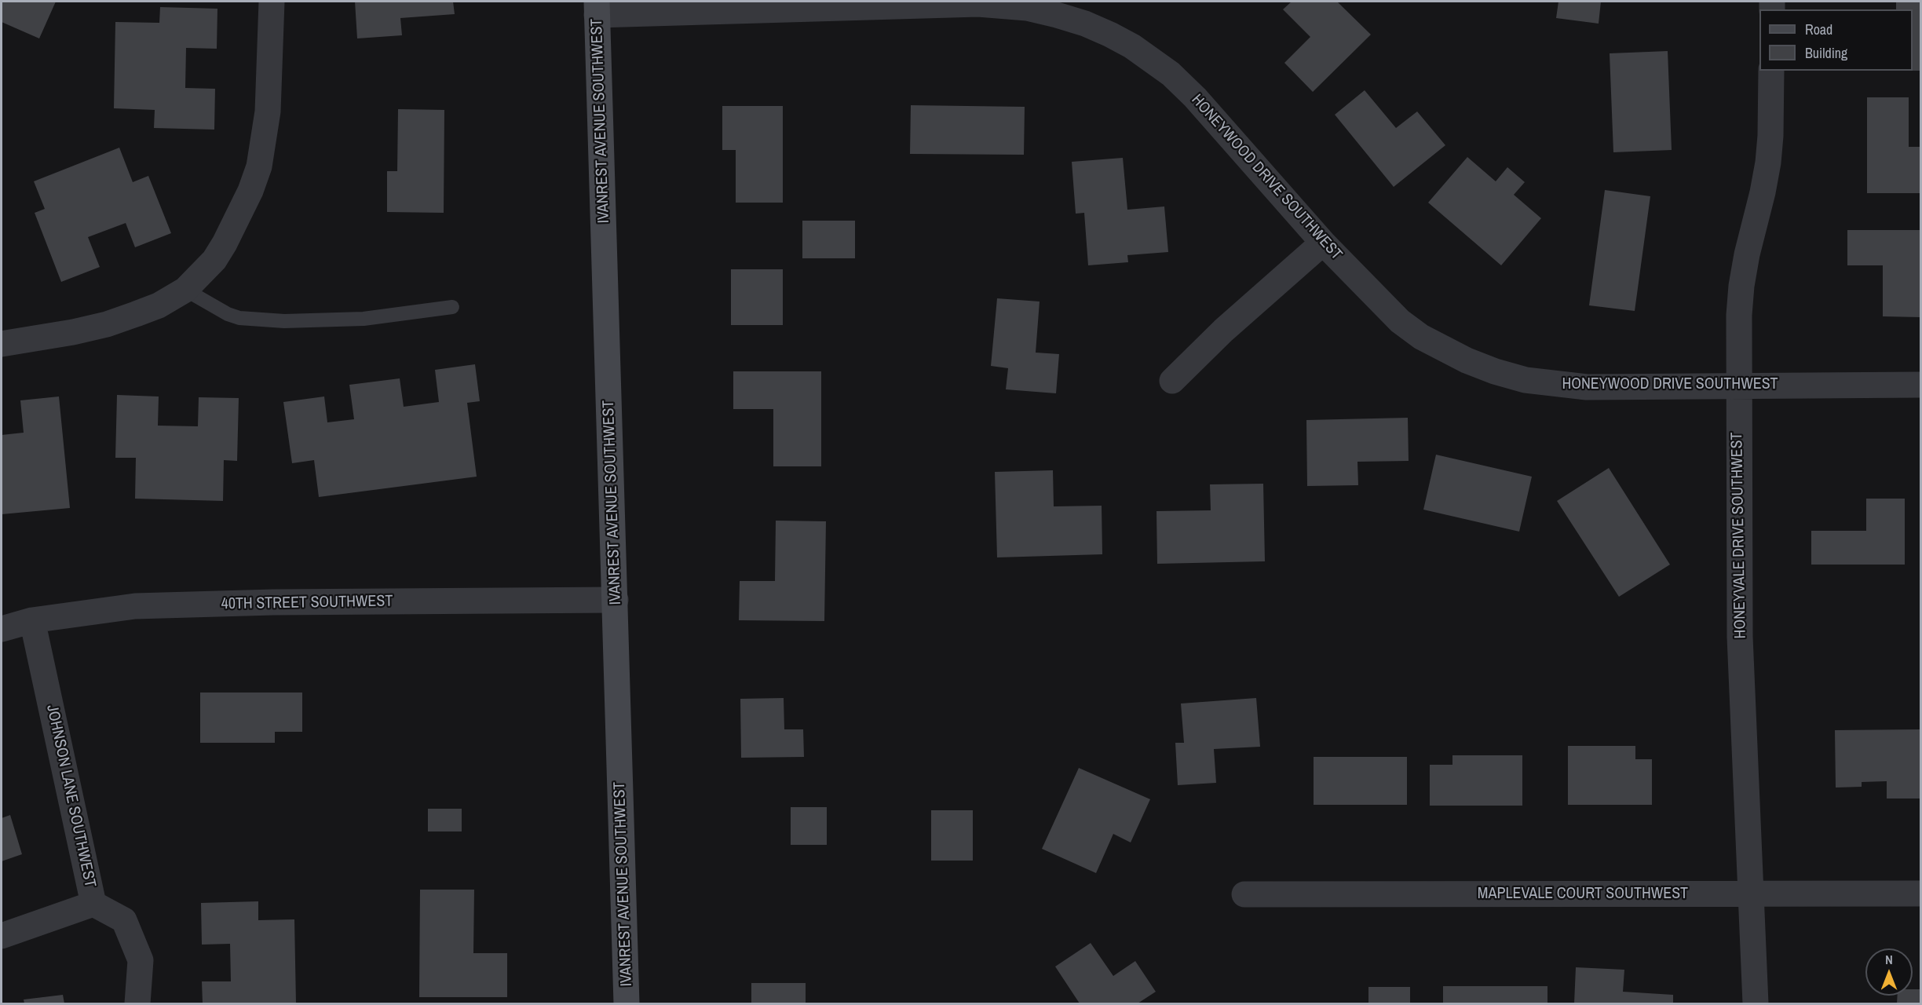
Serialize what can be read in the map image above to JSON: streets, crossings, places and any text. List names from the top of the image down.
{
  "streets": {
    "street": [
      "IVANREST AVENUE SOUTHWEST",
      "HONEYWOOD DRIVE SOUTHWEST",
      "HONEYVALE DRIVE SOUTHWEST",
      "40TH STREET SOUTHWEST",
      "JOHNSON LANE SOUTHWEST",
      "MAPLEVALE COURT SOUTHWEST"
    ]
  },
  "crossings": [
    ["IVANREST AVENUE SOUTHWEST", "HONEYWOOD DRIVE SOUTHWEST"],
    ["IVANREST AVENUE SOUTHWEST", "40TH STREET SOUTHWEST"],
    ["HONEYWOOD DRIVE SOUTHWEST", "HONEYVALE DRIVE SOUTHWEST"],
    ["HONEYVALE DRIVE SOUTHWEST", "MAPLEVALE COURT SOUTHWEST"],
    ["40TH STREET SOUTHWEST", "JOHNSON LANE SOUTHWEST"]
  ],
  "legend": ["Road", "Building"],
  "north": "top"
}
